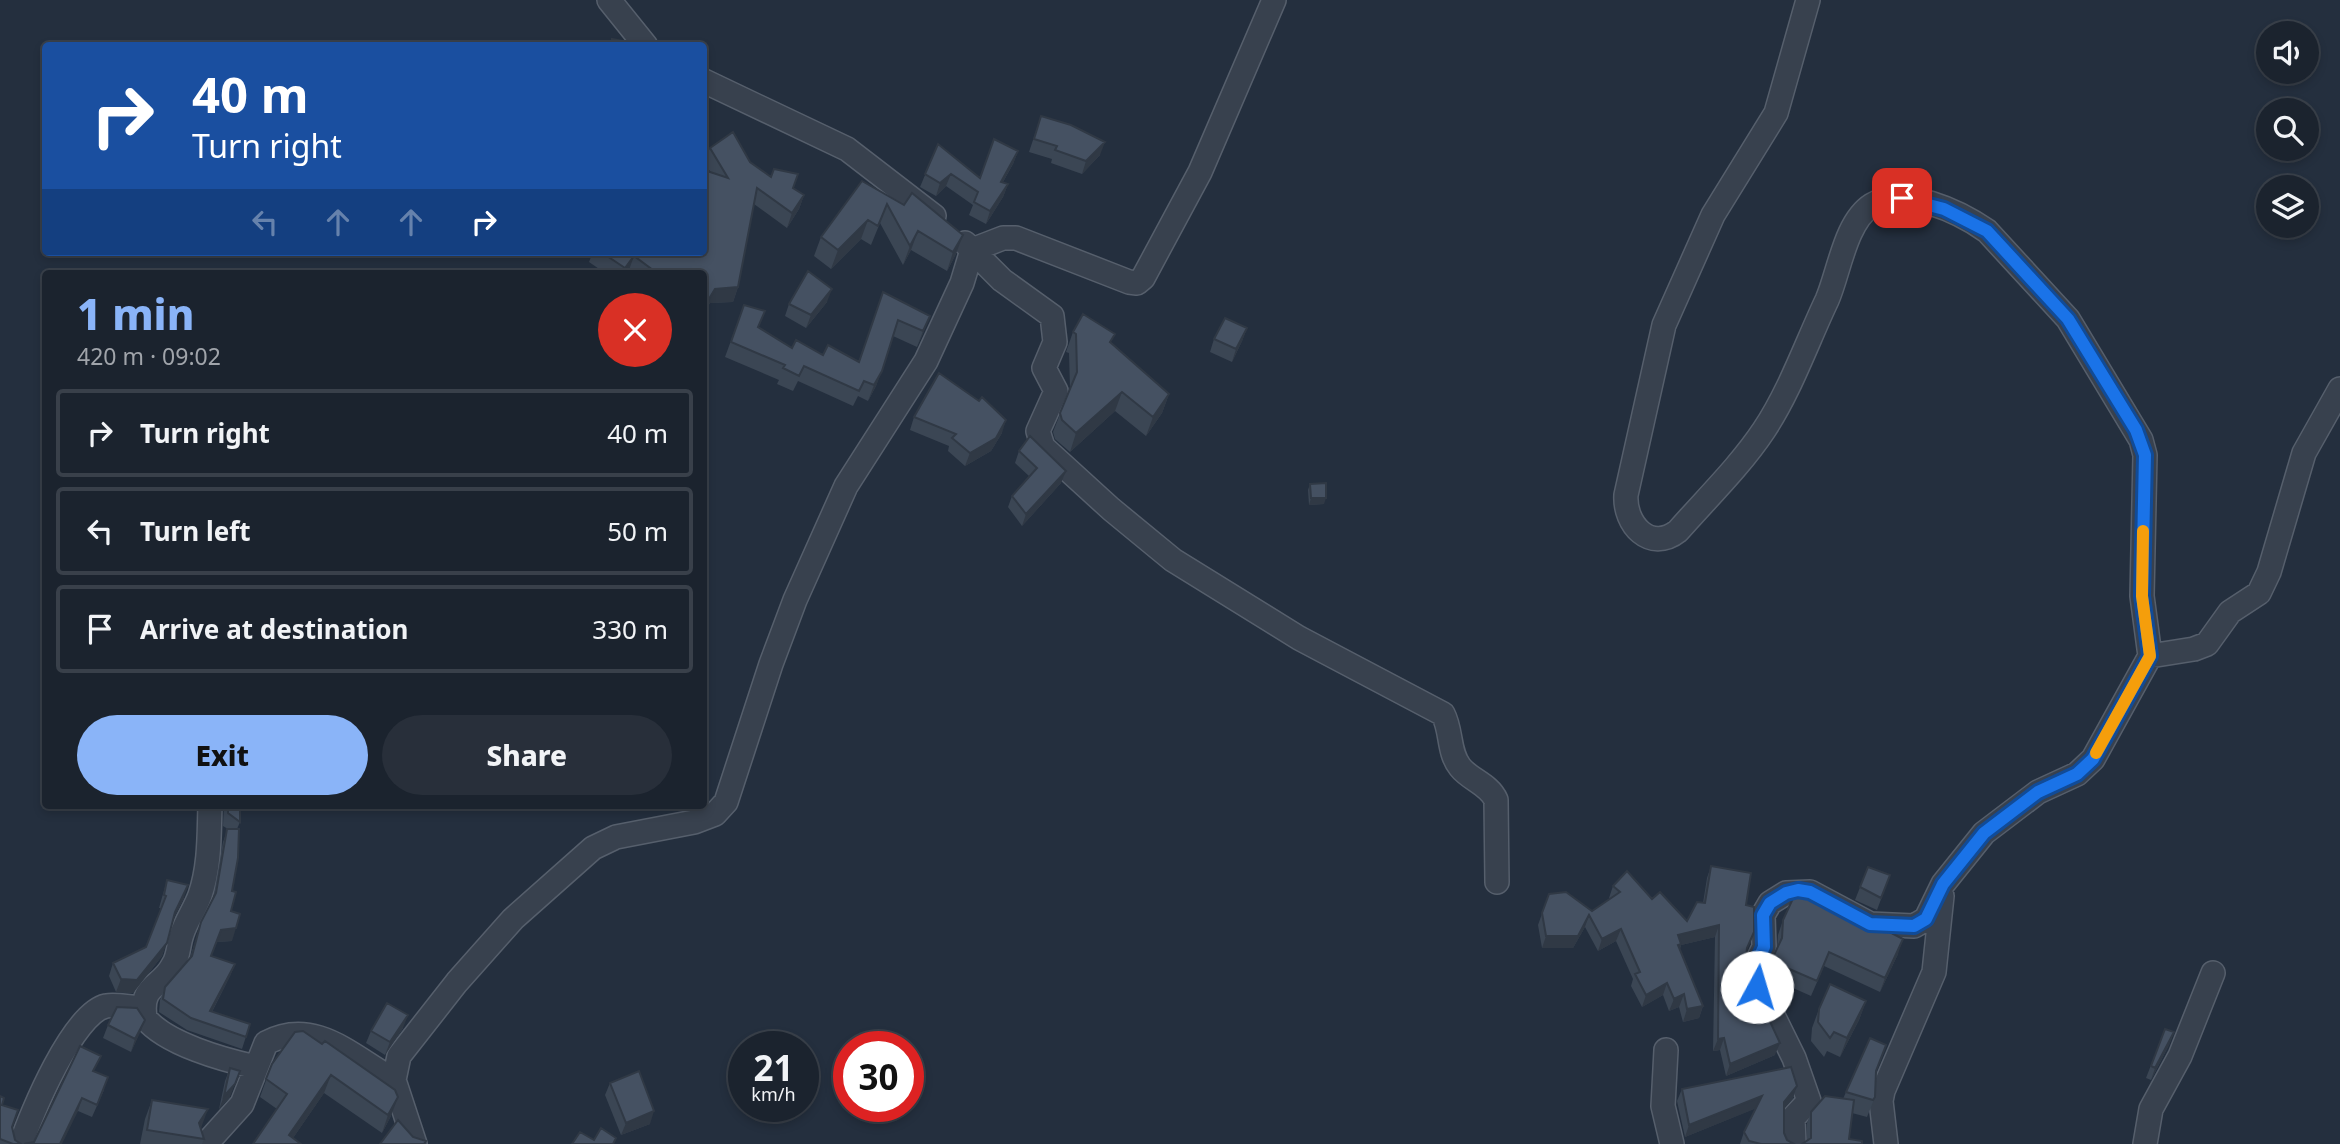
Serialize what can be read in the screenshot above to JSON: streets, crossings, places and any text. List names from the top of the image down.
{
  "page": {
    "turn": ["40 m", "Turn right"],
    "heading": ["1 min", "420 m · 09:02"],
    "list": [
      {
        "name": "Turn right",
        "value": "40 m"
      },
      {
        "name": "Turn left",
        "value": "50 m"
      },
      {
        "name": "Arrive at destination",
        "value": "330 m"
      }
    ],
    "buttons": ["Exit", "Share"],
    "speed": "21 km/h",
    "limit": "30"
  }
}
